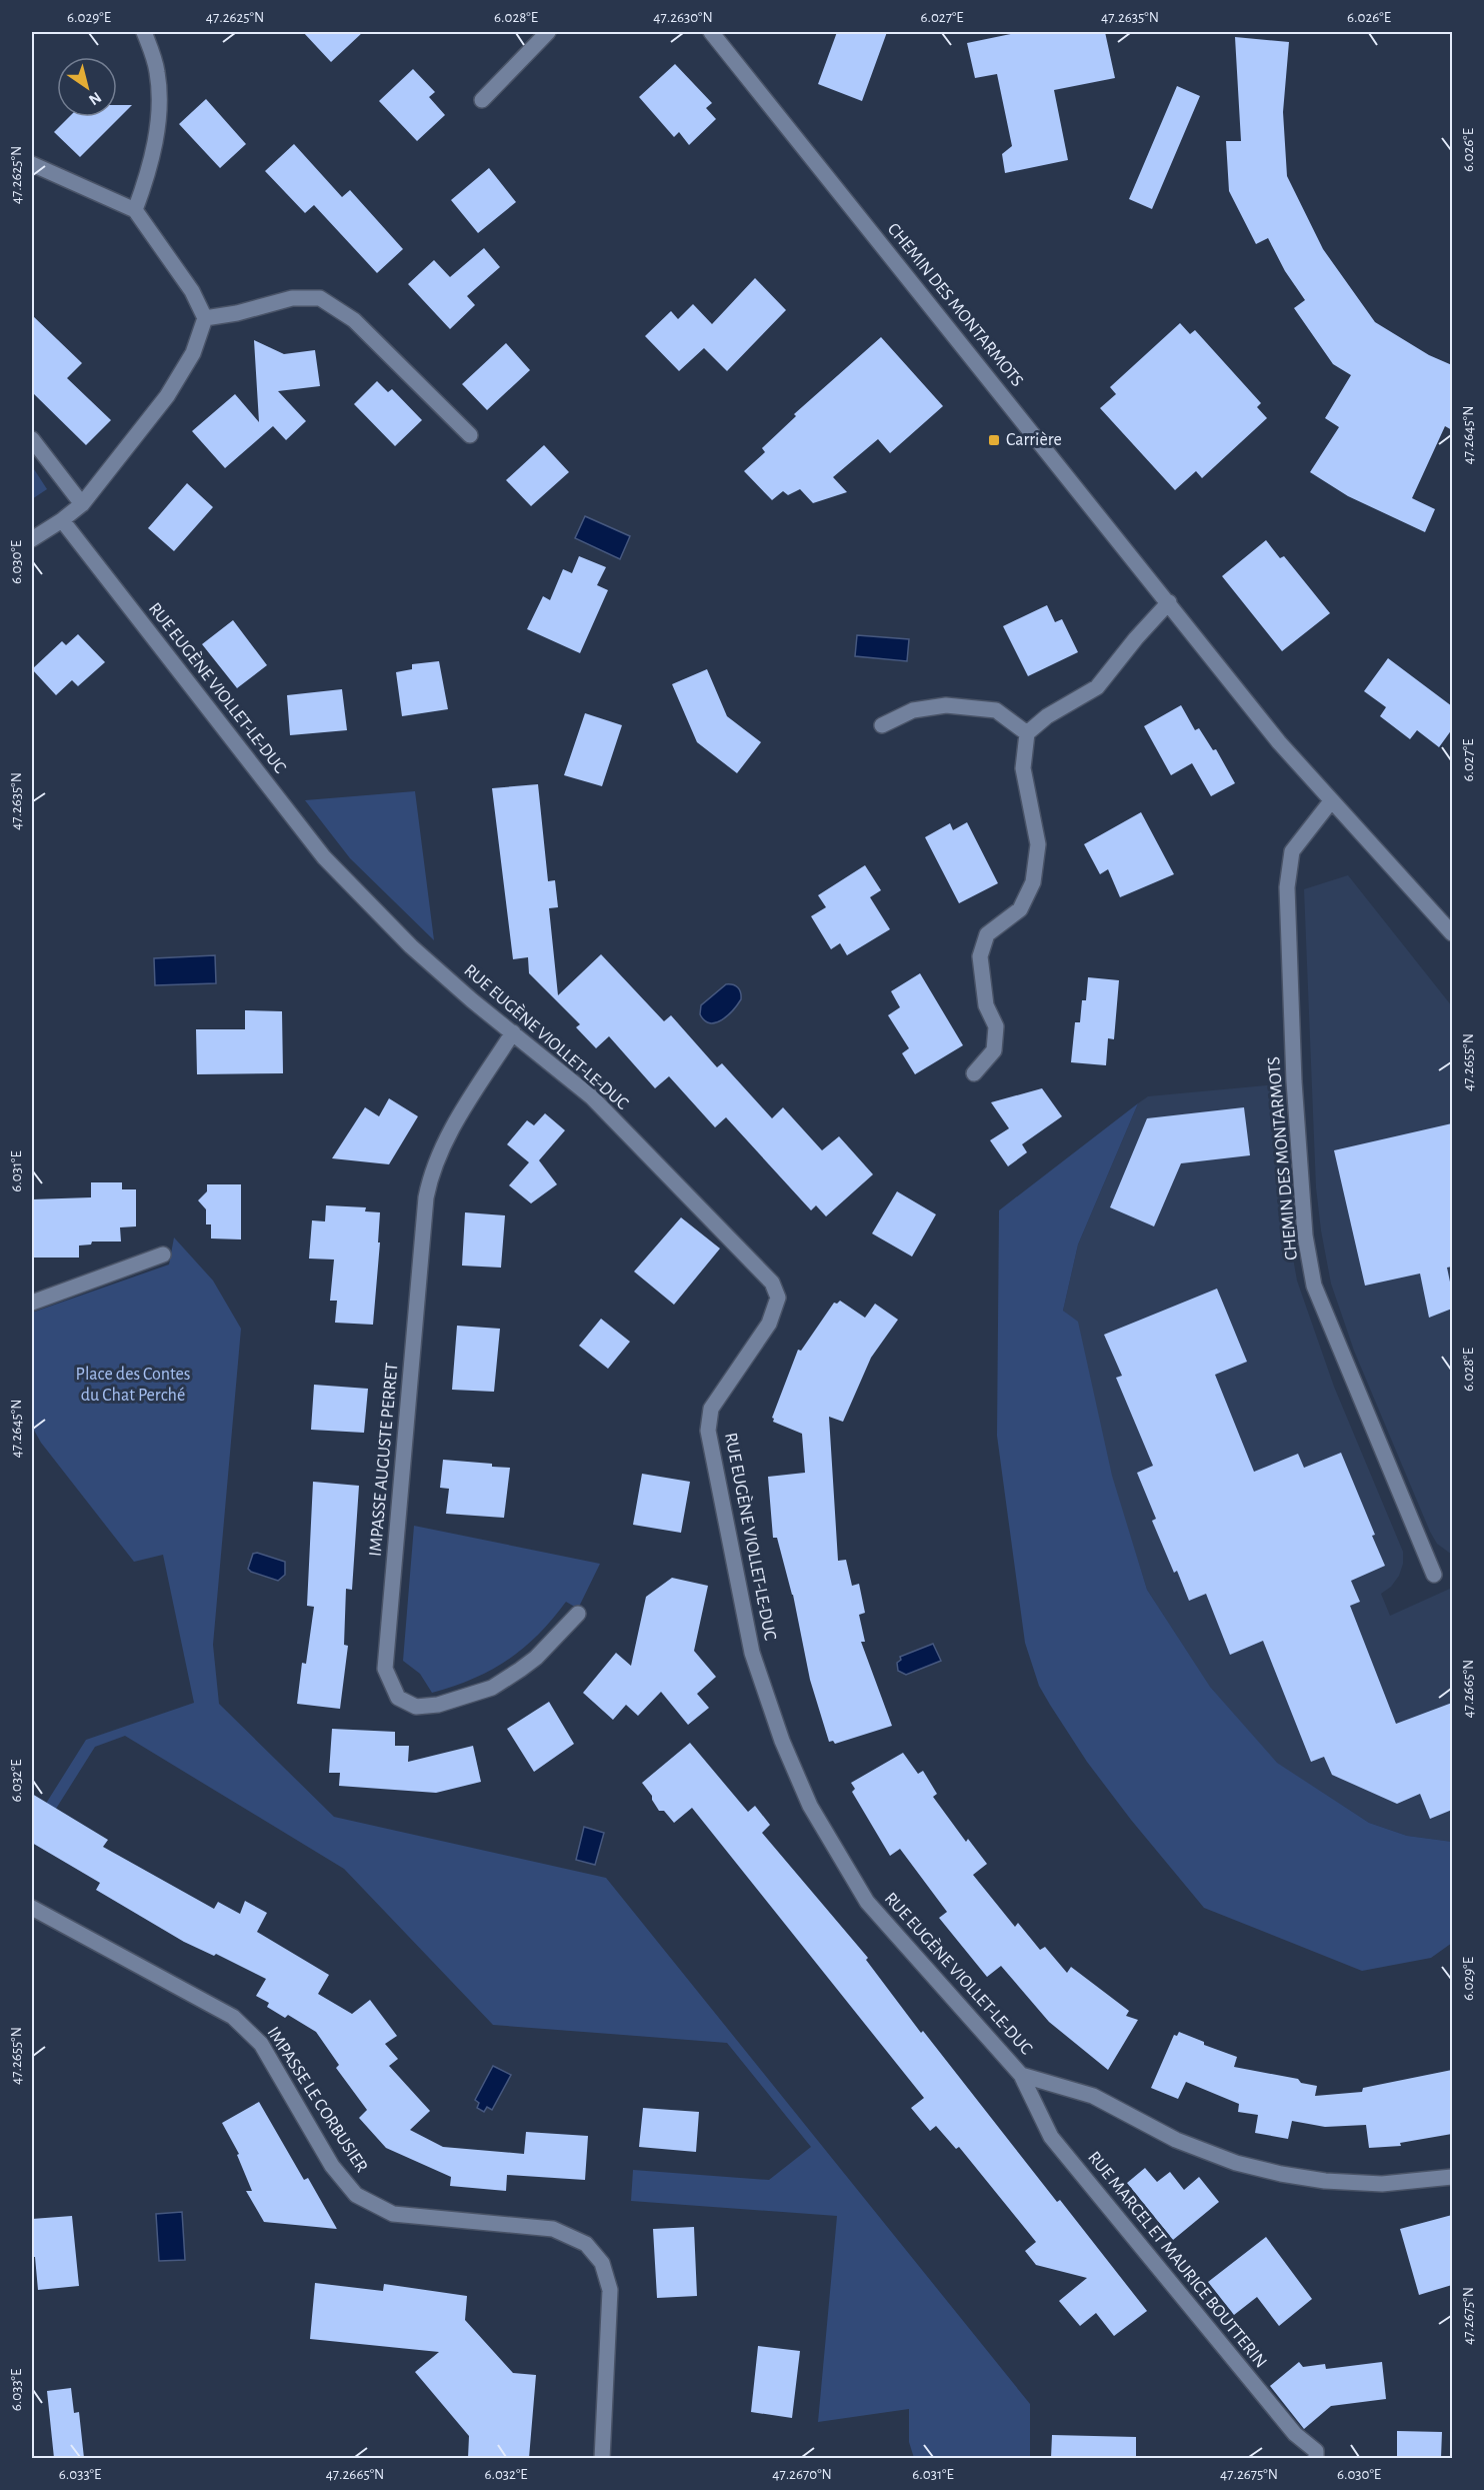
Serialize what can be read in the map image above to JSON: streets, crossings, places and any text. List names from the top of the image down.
{
  "streets": {
    "street": [
      "CHEMIN DES MONTARMOTS",
      "RUE EUGÈNE VIOLLET-LE-DUC",
      "IMPASSE AUGUSTE PERRET",
      "IMPASSE LE CORBUSIER",
      "RUE MARCEL ET MAURICE BOUTTERIN"
    ]
  },
  "crossings": [
    ["RUE EUGÈNE VIOLLET-LE-DUC", "IMPASSE AUGUSTE PERRET"],
    ["RUE EUGÈNE VIOLLET-LE-DUC", "RUE MARCEL ET MAURICE BOUTTERIN"]
  ],
  "parks": ["Place des Contes du Chat Perché"],
  "places": {
    "transit": ["Carrière"]
  },
  "north": "bottom right",
  "coordinates": [
    "6.029°E",
    "47.2625°N",
    "6.028°E",
    "47.2630°N",
    "6.027°E",
    "47.2635°N",
    "6.026°E",
    "47.2645°N",
    "6.030°E",
    "47.2655°N",
    "6.031°E",
    "47.2665°N",
    "6.032°E",
    "47.2675°N",
    "6.033°E",
    "47.2670°N"
  ]
}
